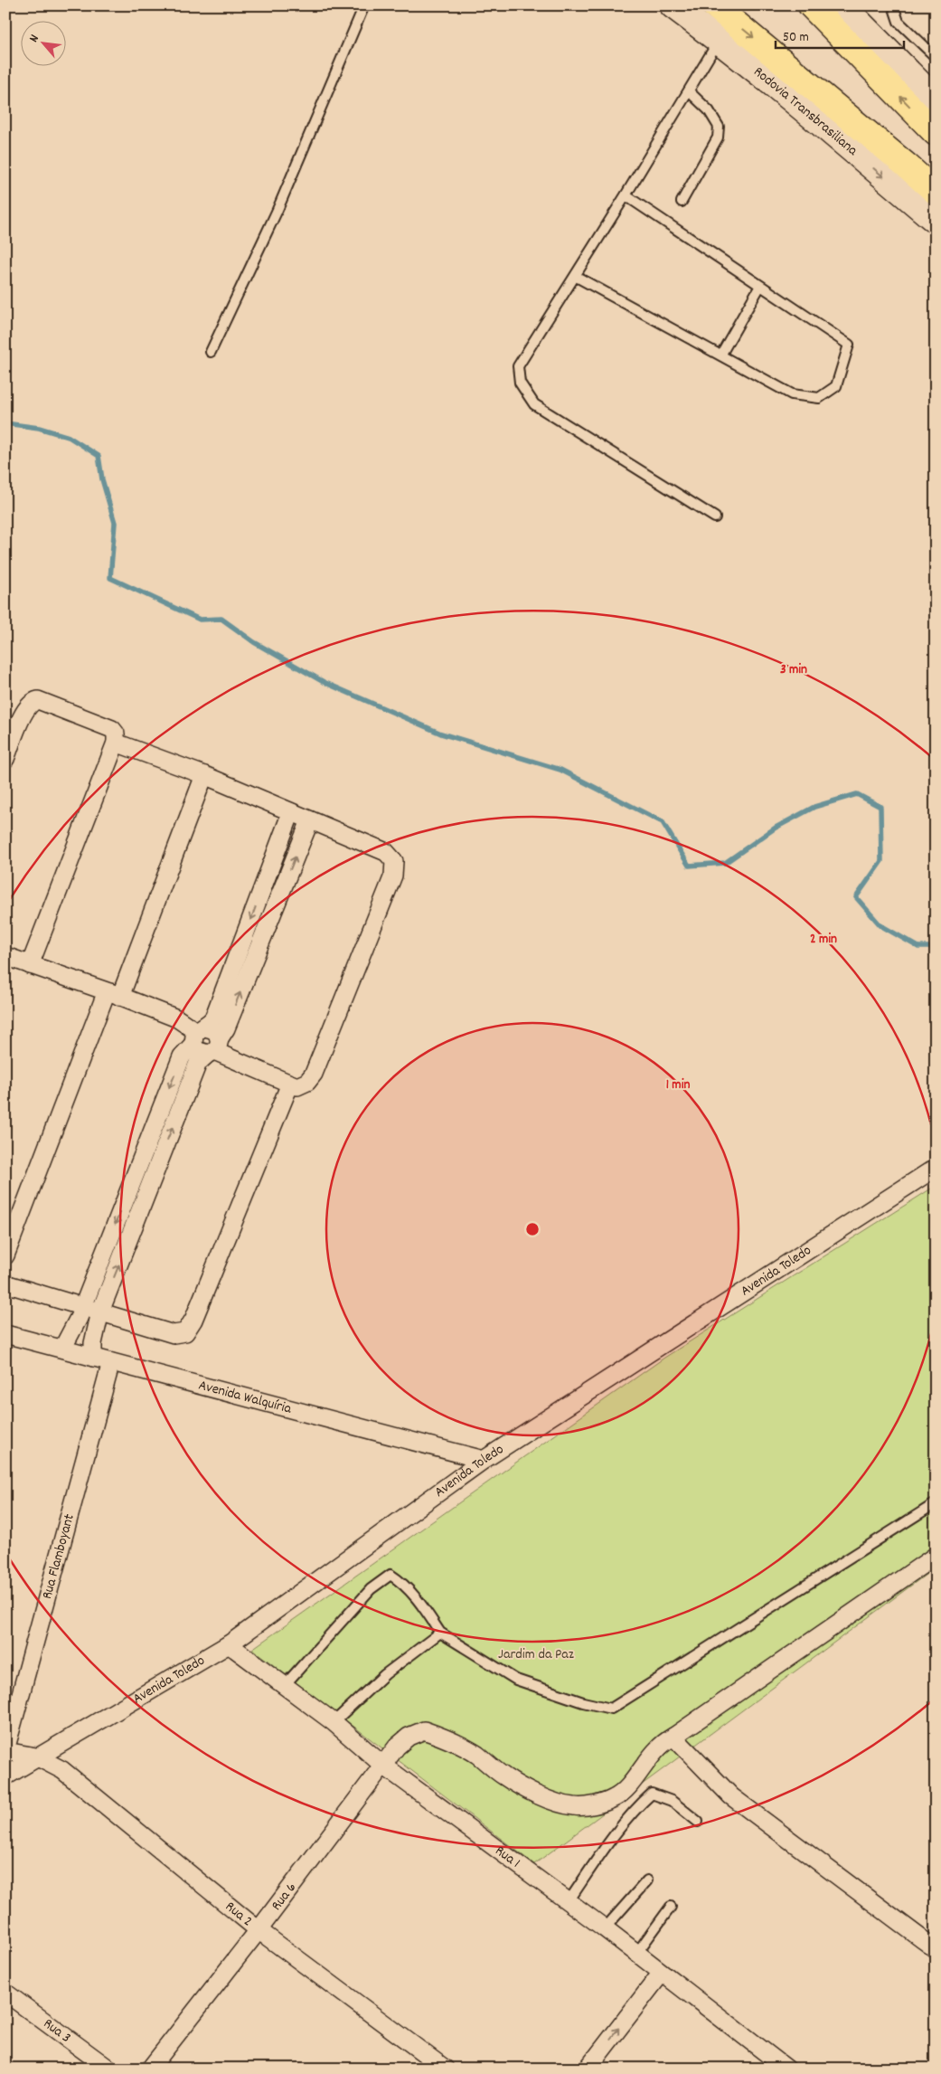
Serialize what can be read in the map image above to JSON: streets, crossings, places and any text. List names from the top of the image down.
{
  "streets": {
    "highway": ["Rodovia Transbrasiliana"],
    "street": [
      "Avenida Toledo",
      "Avenida Walquíria",
      "Rua Flamboyant",
      "Rua 1",
      "Rua 6",
      "Rua 2",
      "Rua 3"
    ]
  },
  "crossings": [
    ["Avenida Toledo", "Avenida Walquíria"],
    ["Avenida Toledo", "Rua 1"],
    ["Avenida Toledo", "Rua 2"],
    ["Avenida Walquíria", "Rua Flamboyant"],
    ["Rua Flamboyant", "Rua 2"],
    ["Rua 1", "Rua 6"],
    ["Rua 6", "Rua 2"]
  ],
  "one_way": ["Rodovia Transbrasiliana"],
  "parks": ["Jardim da Paz"],
  "scale_bar": "50 m",
  "north": "top left",
  "rings": ["3 min", "2 min", "1 min"]
}
